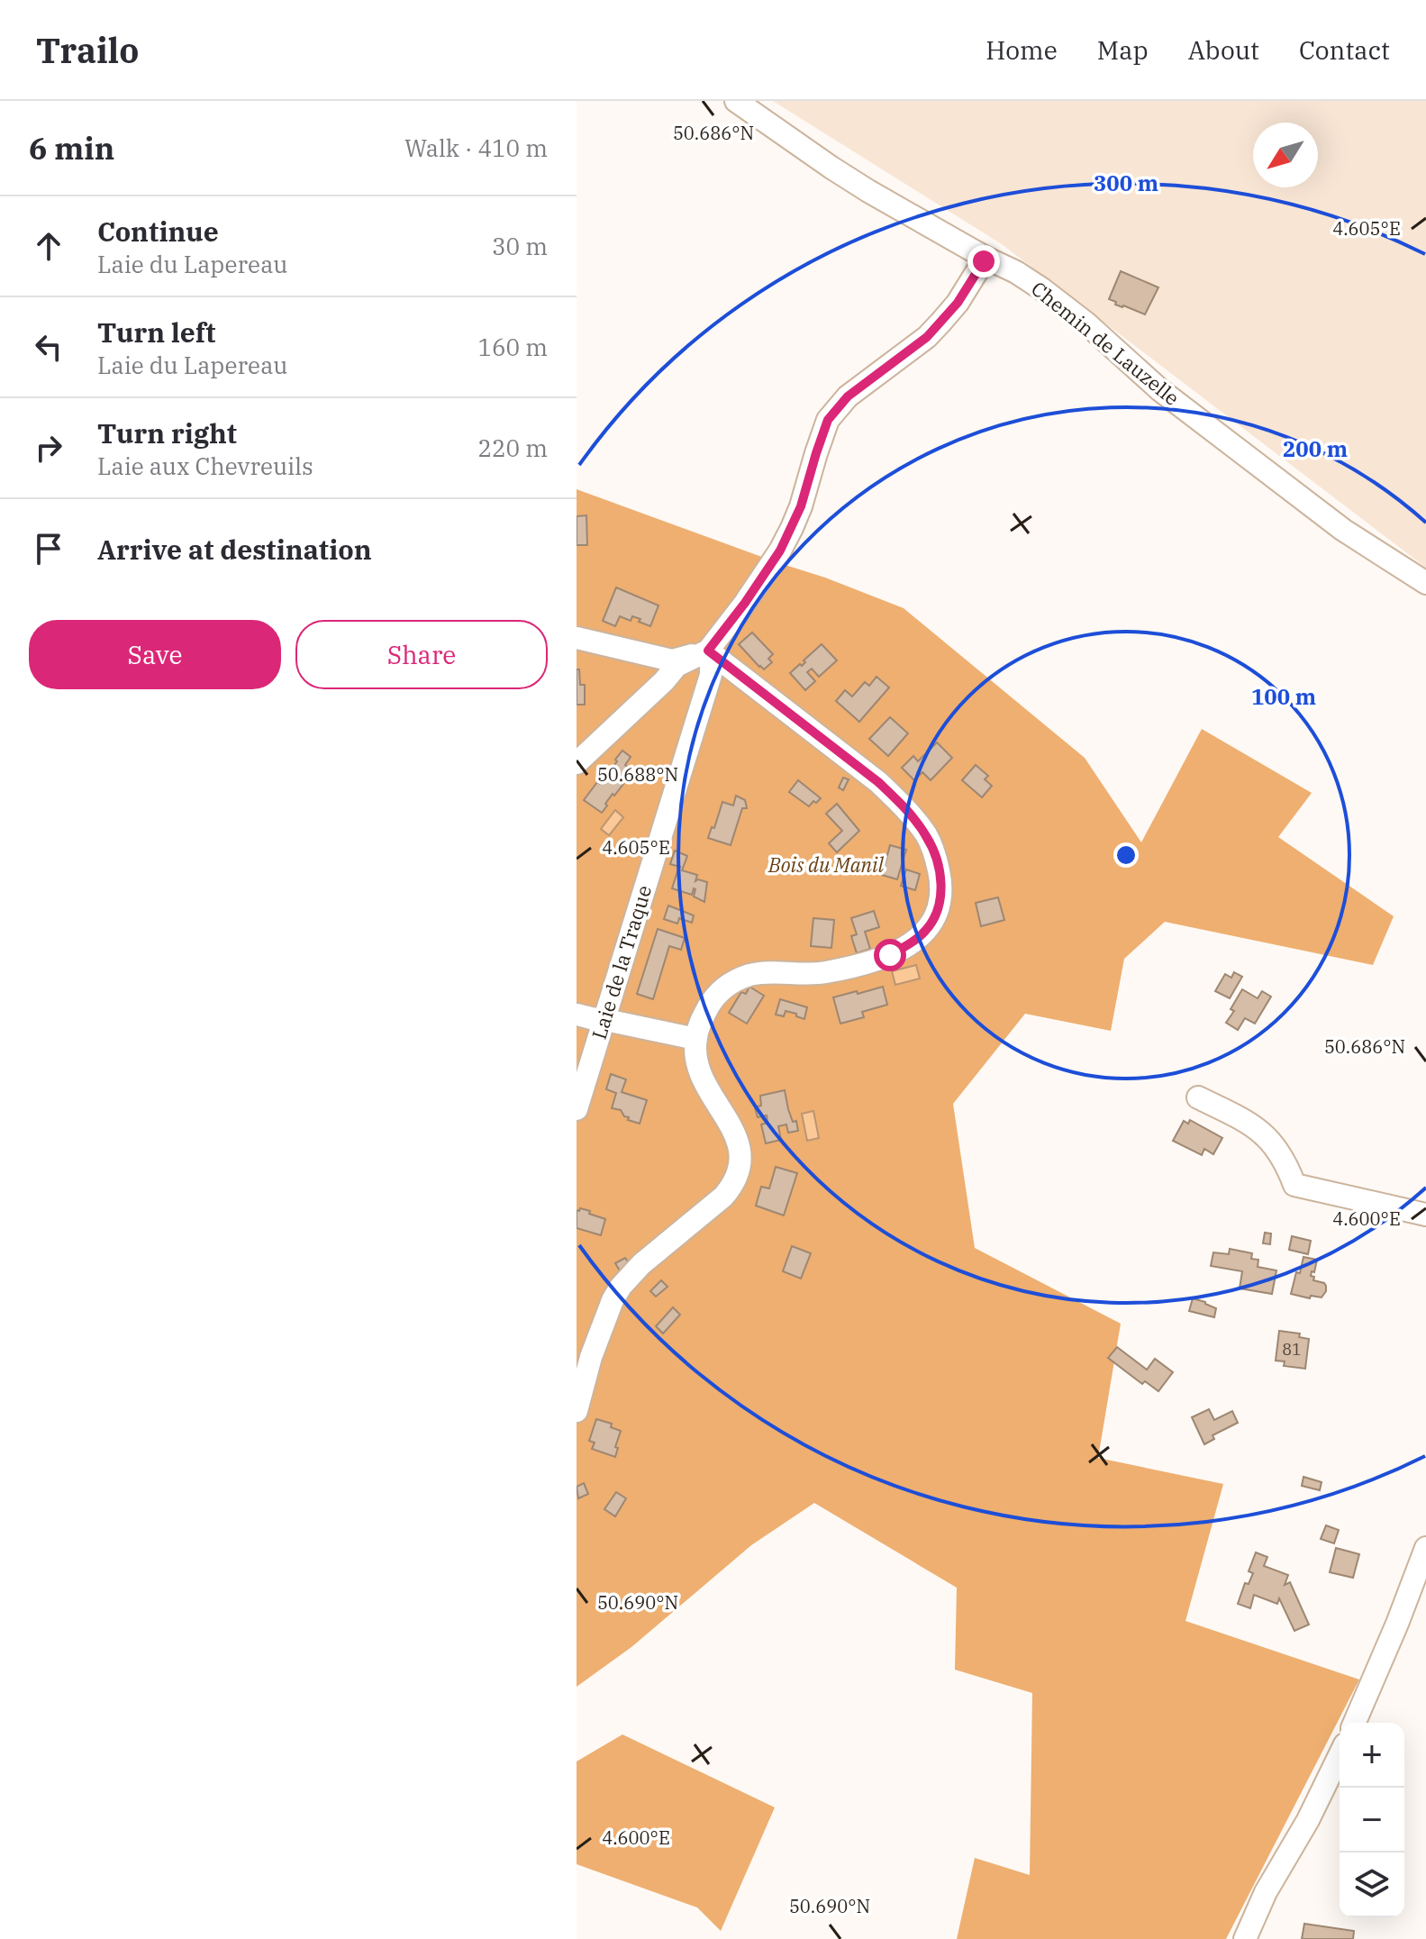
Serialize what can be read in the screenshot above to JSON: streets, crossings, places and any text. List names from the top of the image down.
{
  "streets": {
    "street": ["Chemin de Lauzelle", "Laie de la Traque"]
  },
  "parks": ["Bois du Manil"],
  "house_numbers": ["81"],
  "north": "bottom left",
  "page": {
    "header": "Trailo",
    "nav": [
      "Home",
      "Map",
      "About",
      "Contact"
    ],
    "heading": ["6 min", "Walk · 410 m"],
    "list": [
      ["Continue", "Laie du Lapereau", "30 m"],
      ["Turn left", "Laie du Lapereau", "160 m"],
      ["Turn right", "Laie aux Chevreuils", "220 m"],
      "Arrive at destination"
    ],
    "buttons": ["Save", "Share"],
    "map_buttons": ["+", "−"]
  },
  "coordinates": [
    "50.686°N",
    "4.605°E",
    "50.688°N",
    "4.600°E",
    "50.690°N"
  ],
  "rings": ["300 m", "200 m", "100 m"]
}
